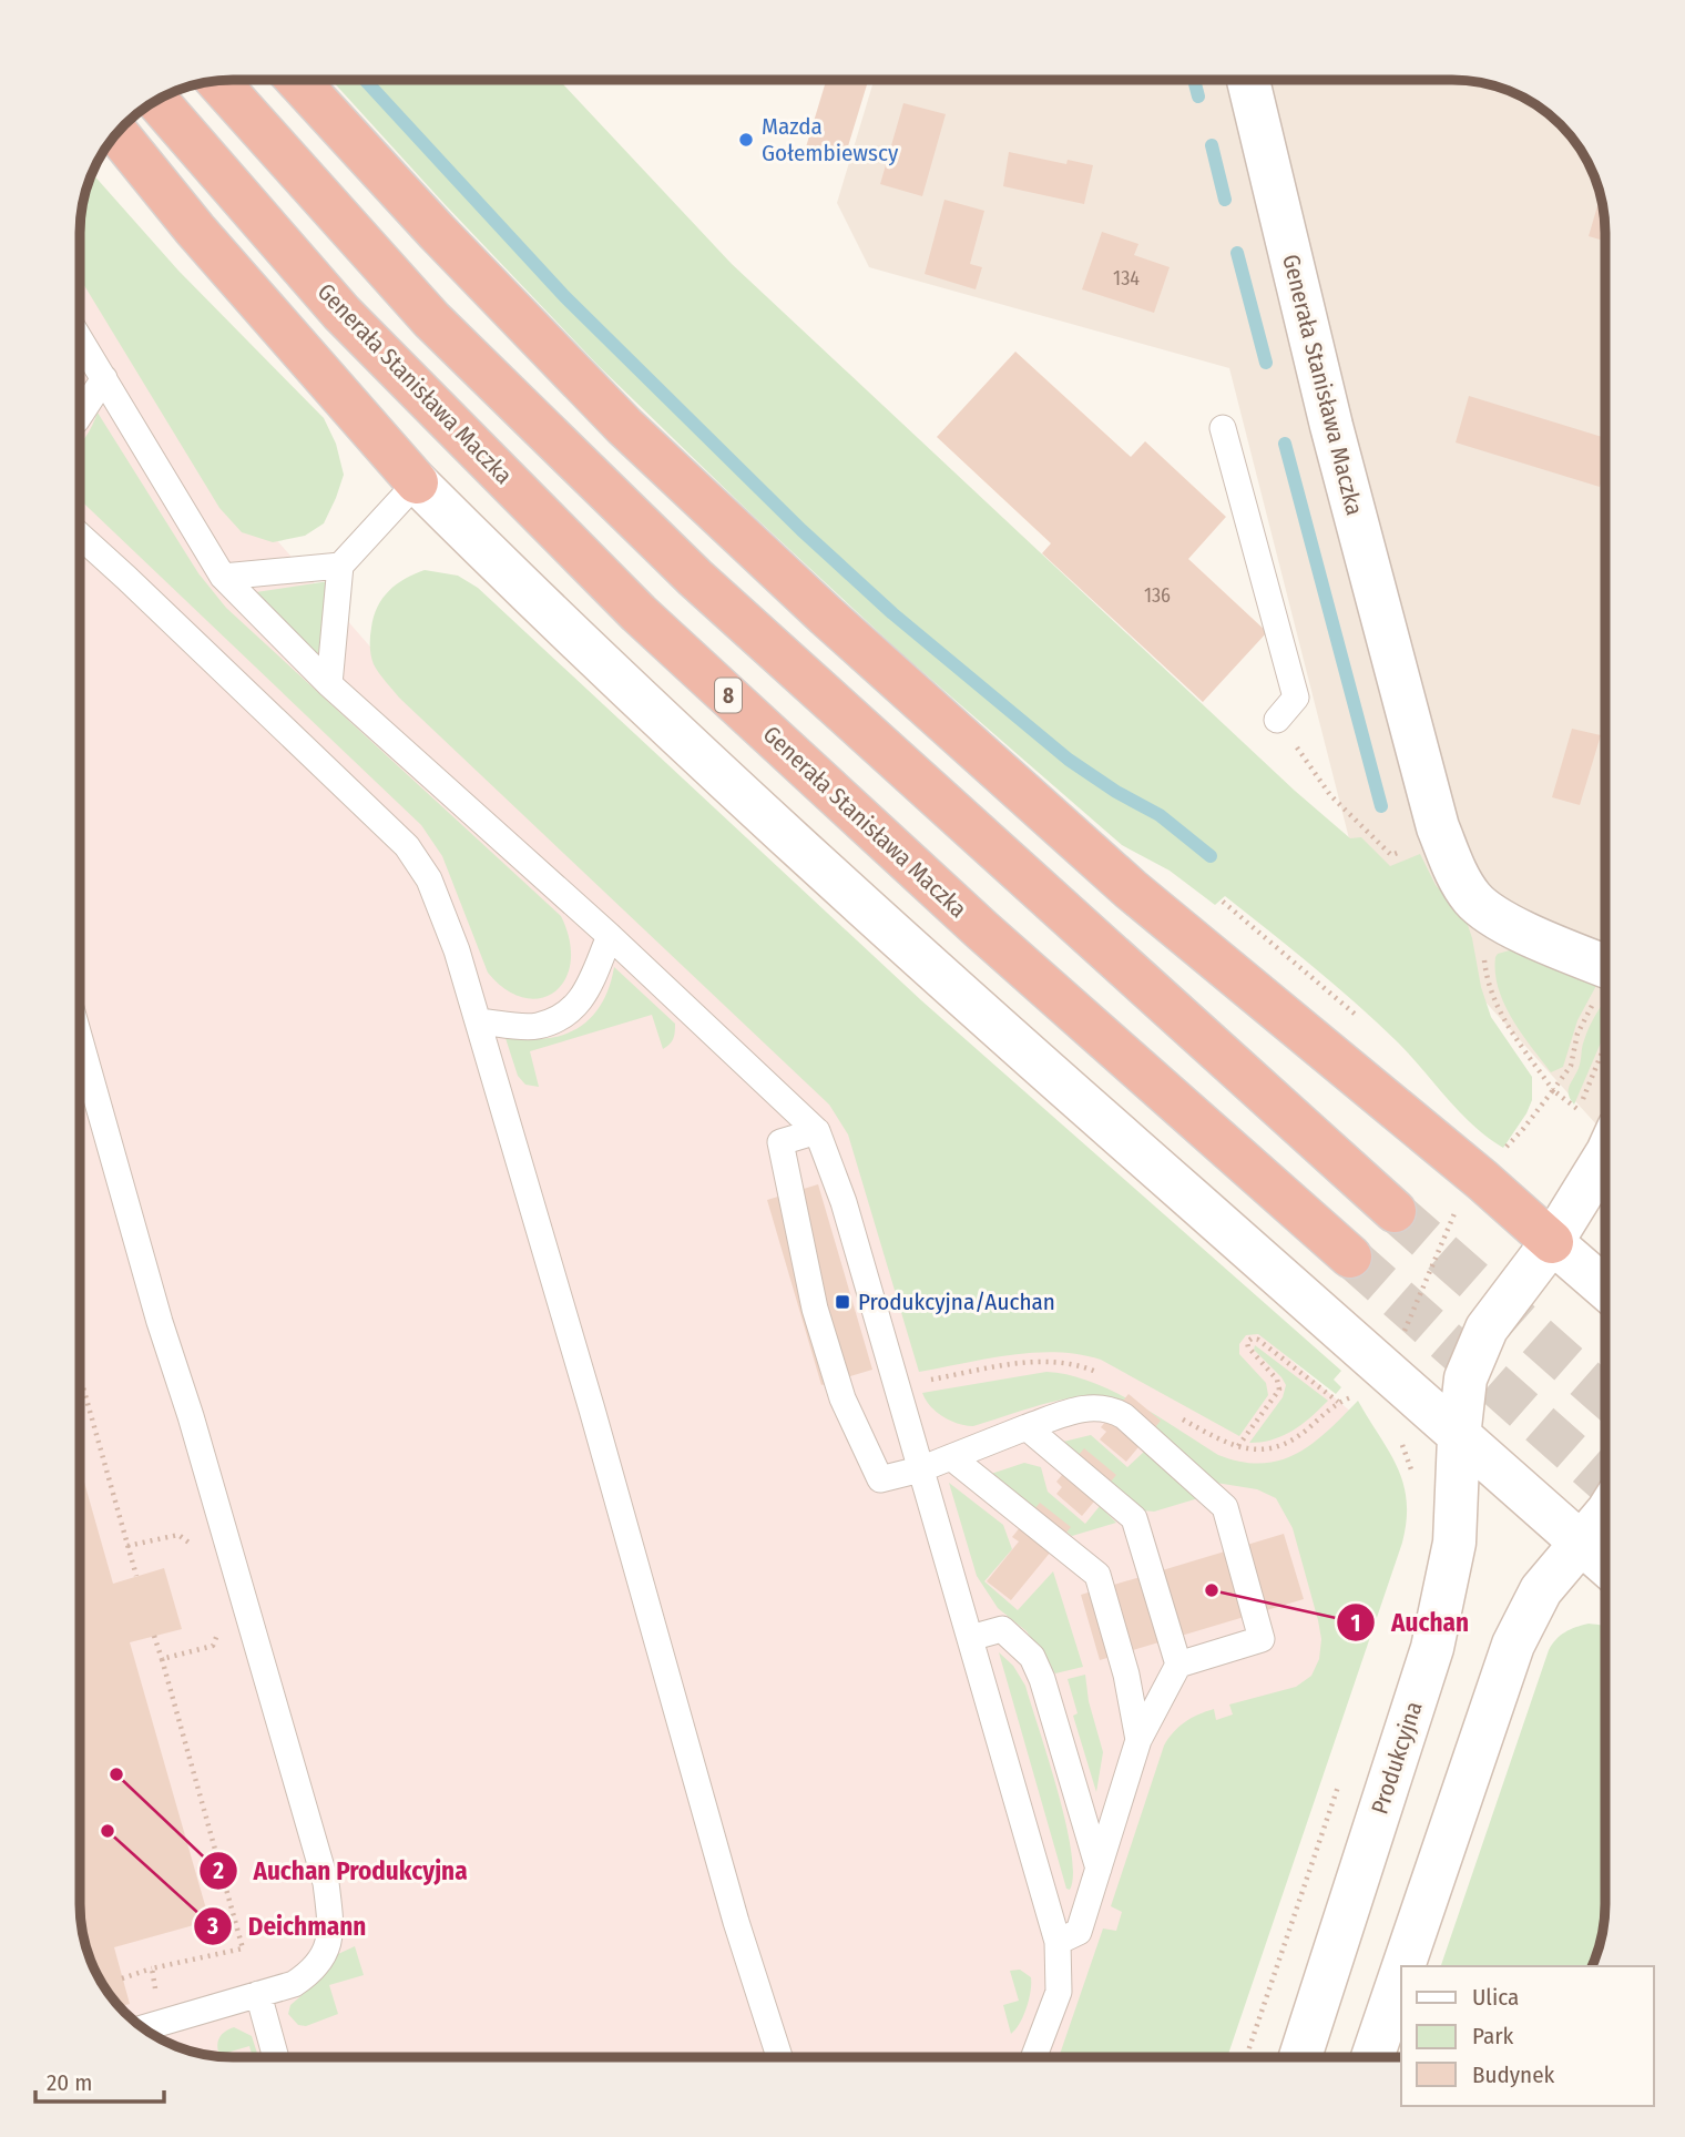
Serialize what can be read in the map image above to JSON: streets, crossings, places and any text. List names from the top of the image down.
{
  "streets": {
    "highway": ["Generała Stanisława Maczka", "8"],
    "street": ["Produkcyjna"]
  },
  "places": {
    "other": [
      "Mazda Gołembiewscy",
      "Auchan",
      "Auchan Produkcyjna",
      "Deichmann"
    ],
    "transit": ["Produkcyjna/Auchan"]
  },
  "house_numbers": ["134", "136"],
  "legend": ["Ulica", "Park", "Budynek"],
  "scale_bar": "20 m"
}
